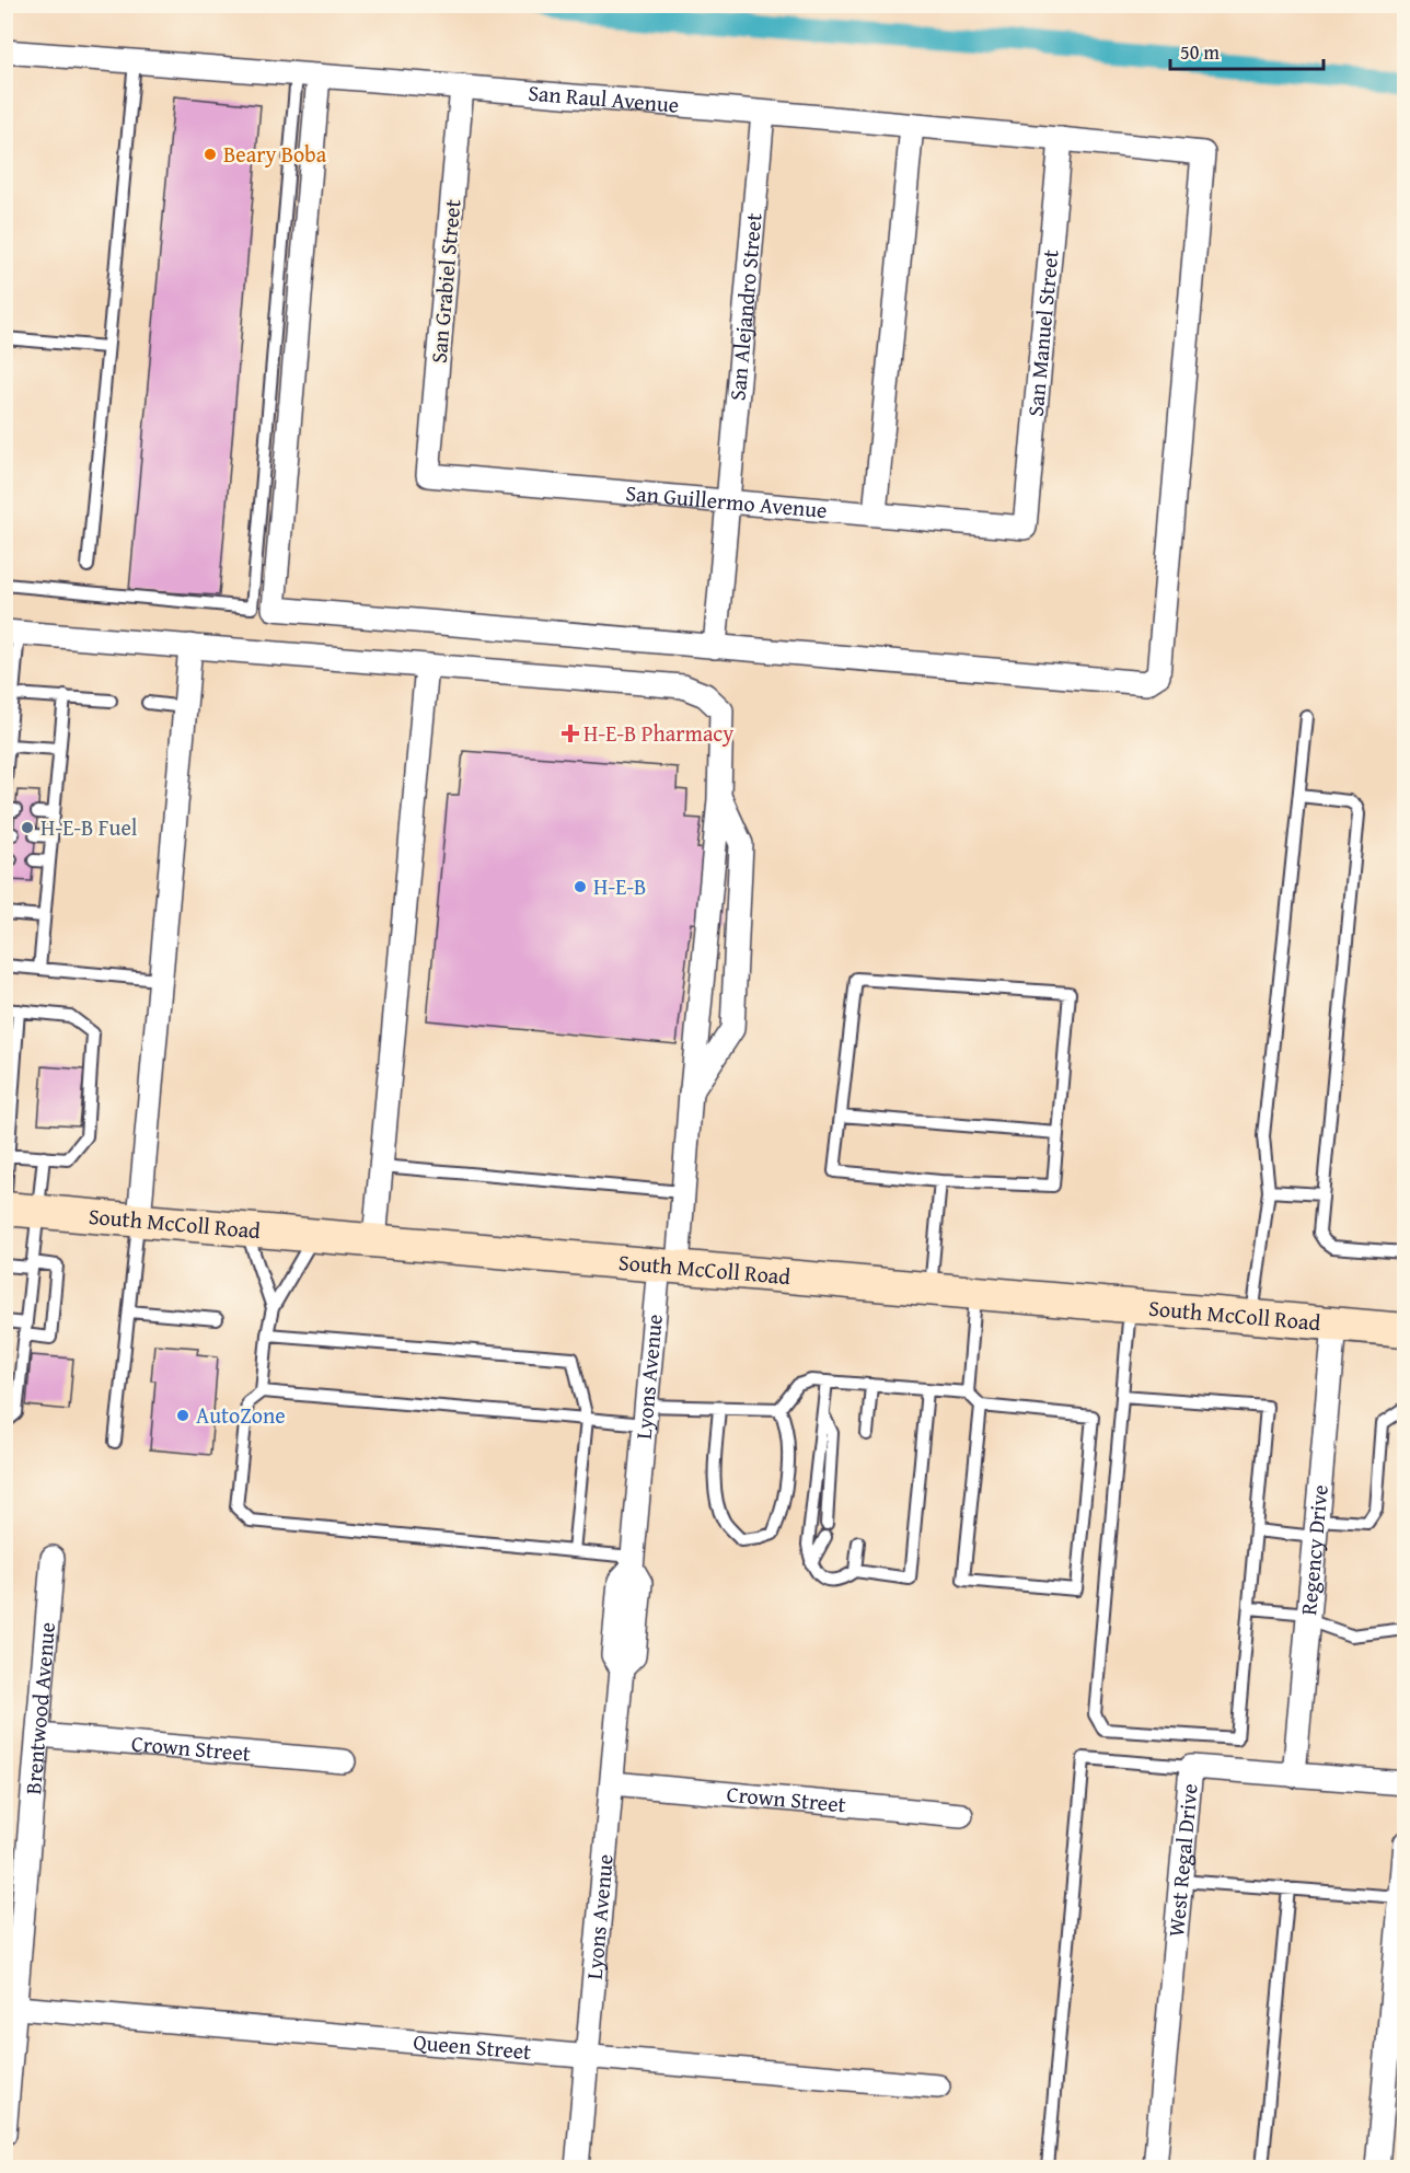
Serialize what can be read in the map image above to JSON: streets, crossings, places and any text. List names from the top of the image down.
{
  "streets": {
    "main road": ["South McColl Road"],
    "street": [
      "San Raul Avenue",
      "San Grabiel Street",
      "San Alejandro Street",
      "San Manuel Street",
      "San Guillermo Avenue",
      "Lyons Avenue",
      "Regency Drive",
      "Brentwood Avenue",
      "Crown Street",
      "West Regal Drive",
      "Queen Street"
    ]
  },
  "crossings": [
    ["San Raul Avenue", "San Grabiel Street"],
    ["San Raul Avenue", "San Alejandro Street"],
    ["San Raul Avenue", "San Manuel Street"],
    ["San Grabiel Street", "San Guillermo Avenue"],
    ["San Alejandro Street", "San Guillermo Avenue"],
    ["San Manuel Street", "San Guillermo Avenue"],
    ["South McColl Road", "Lyons Avenue"],
    ["South McColl Road", "Regency Drive"],
    ["Lyons Avenue", "Crown Street"],
    ["Lyons Avenue", "Queen Street"],
    ["Regency Drive", "West Regal Drive"],
    ["Brentwood Avenue", "Crown Street"],
    ["Brentwood Avenue", "Queen Street"]
  ],
  "places": {
    "other": [
      "Beary Boba",
      "H-E-B Fuel",
      "H-E-B",
      "AutoZone"
    ],
    "health": ["H-E-B Pharmacy"]
  },
  "scale_bar": "50 m"
}
